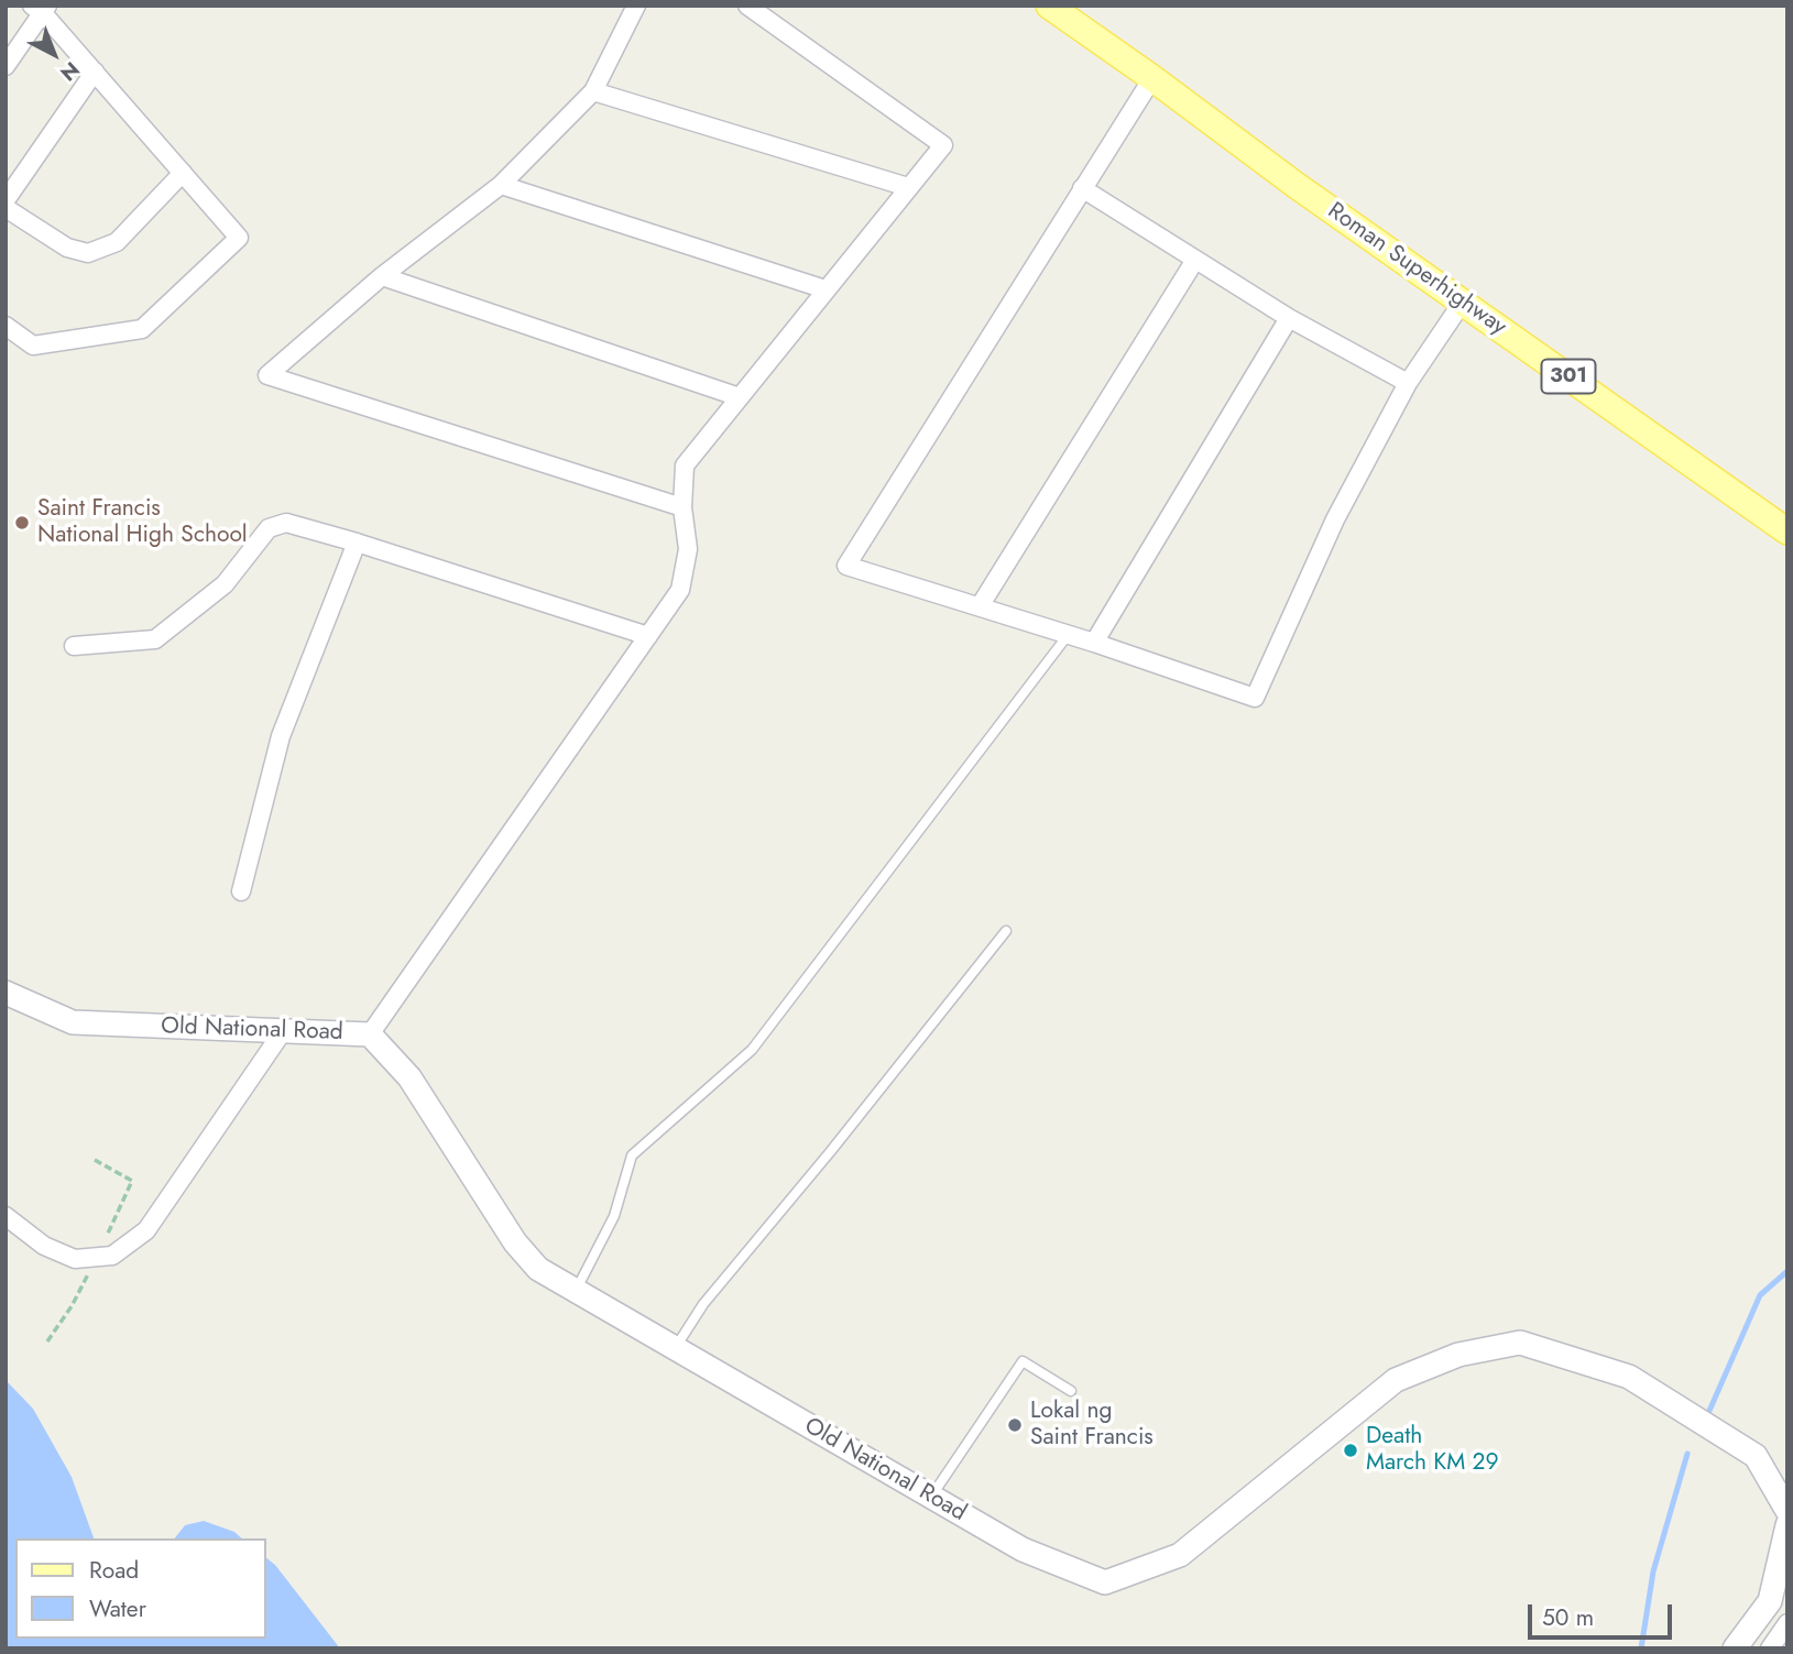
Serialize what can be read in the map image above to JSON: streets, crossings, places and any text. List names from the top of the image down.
{
  "streets": {
    "main road": ["Roman Superhighway", "301", "Old National Road"]
  },
  "places": ["Saint Francis National High School", "Lokal ng Saint Francis", "Death March KM 29"],
  "legend": ["Road", "Water"],
  "scale_bar": "50 m",
  "north": "bottom right"
}
